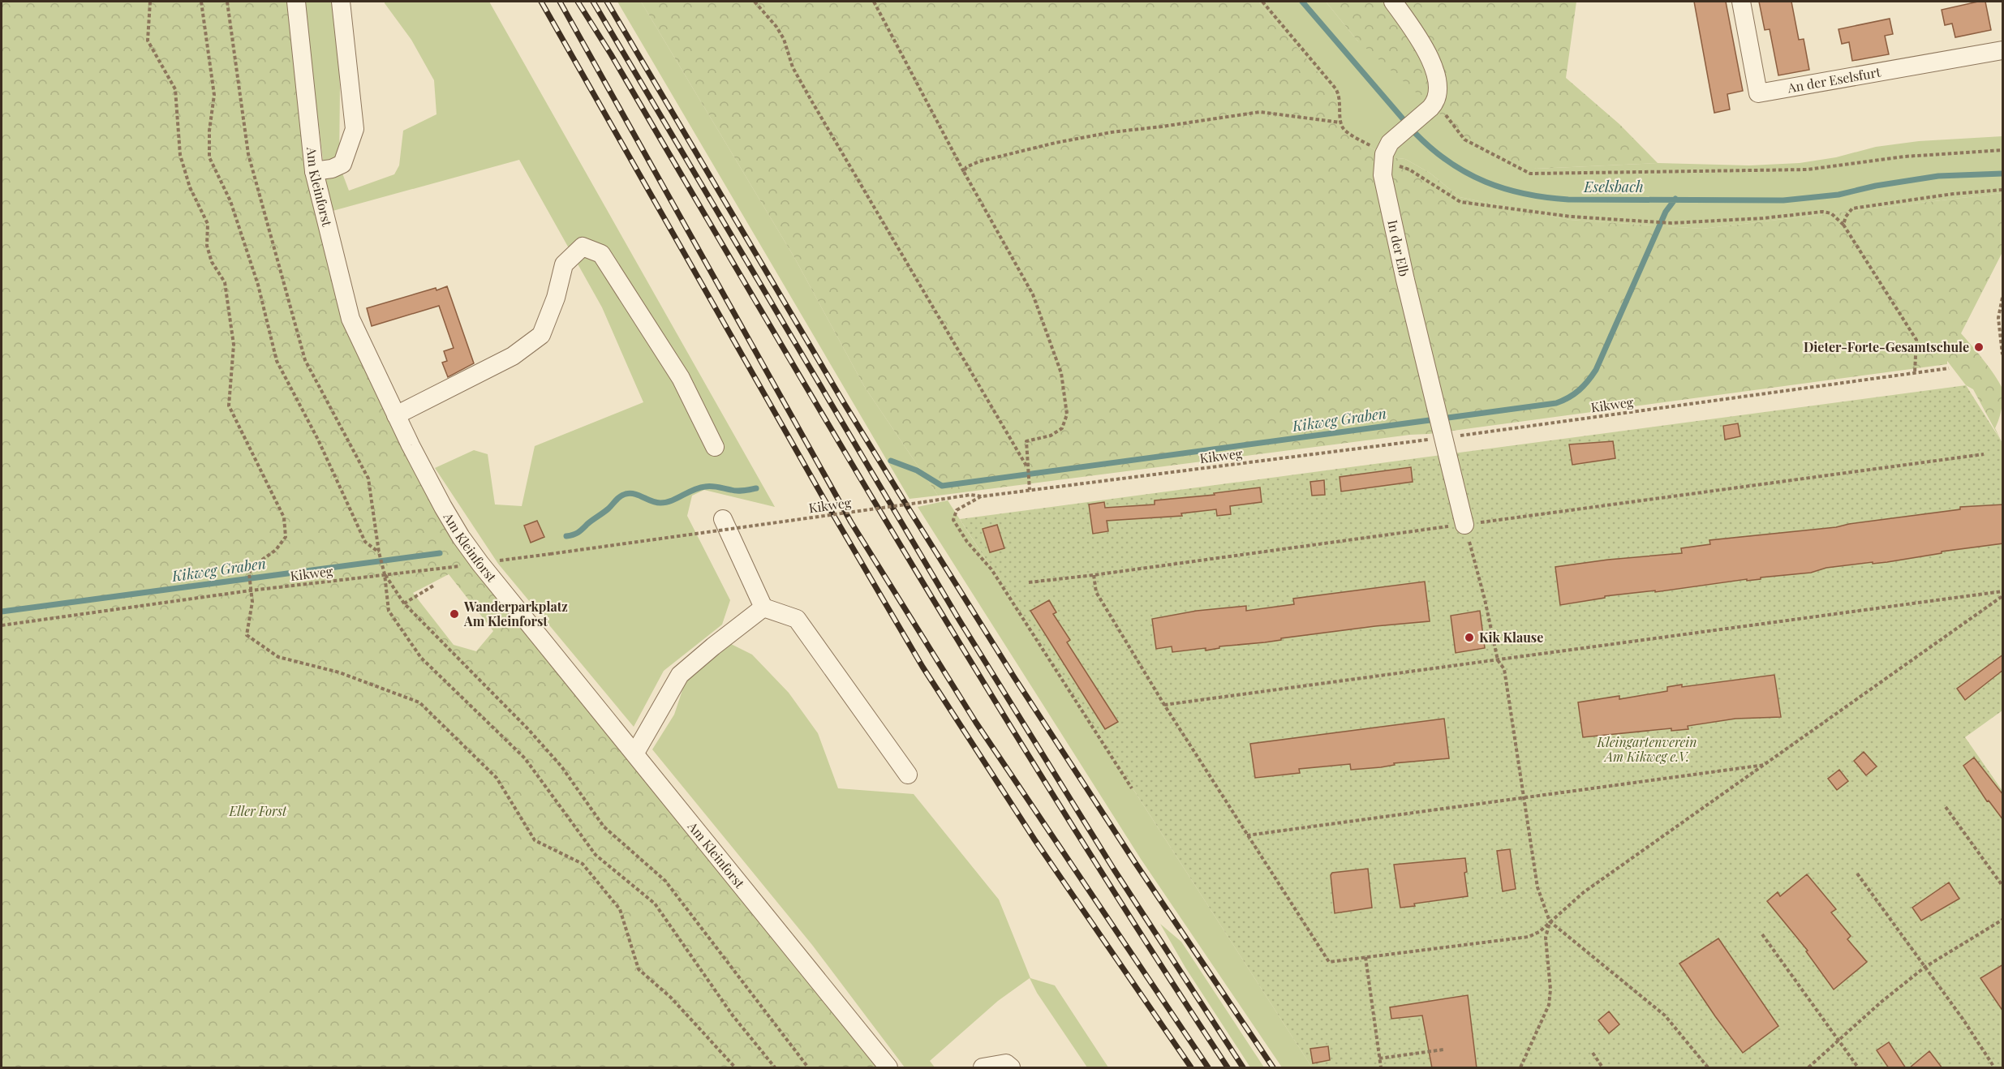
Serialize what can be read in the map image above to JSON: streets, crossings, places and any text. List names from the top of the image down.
{
  "streets": {
    "street": ["An der Eselsfurt", "Am Kleinforst", "In der Elb"],
    "path": ["Kikweg"]
  },
  "crossings": [
    ["Am Kleinforst", "Kikweg"],
    ["In der Elb", "Kikweg"]
  ],
  "water": ["Eselsbach", "Kikweg Graben"],
  "parks": ["Kleingartenverein Am Kikweg e.V.", "Eller Forst"],
  "places": ["Dieter-Forte-Gesamtschule", "Wanderparkplatz Am Kleinforst", "Kik Klause"]
}
